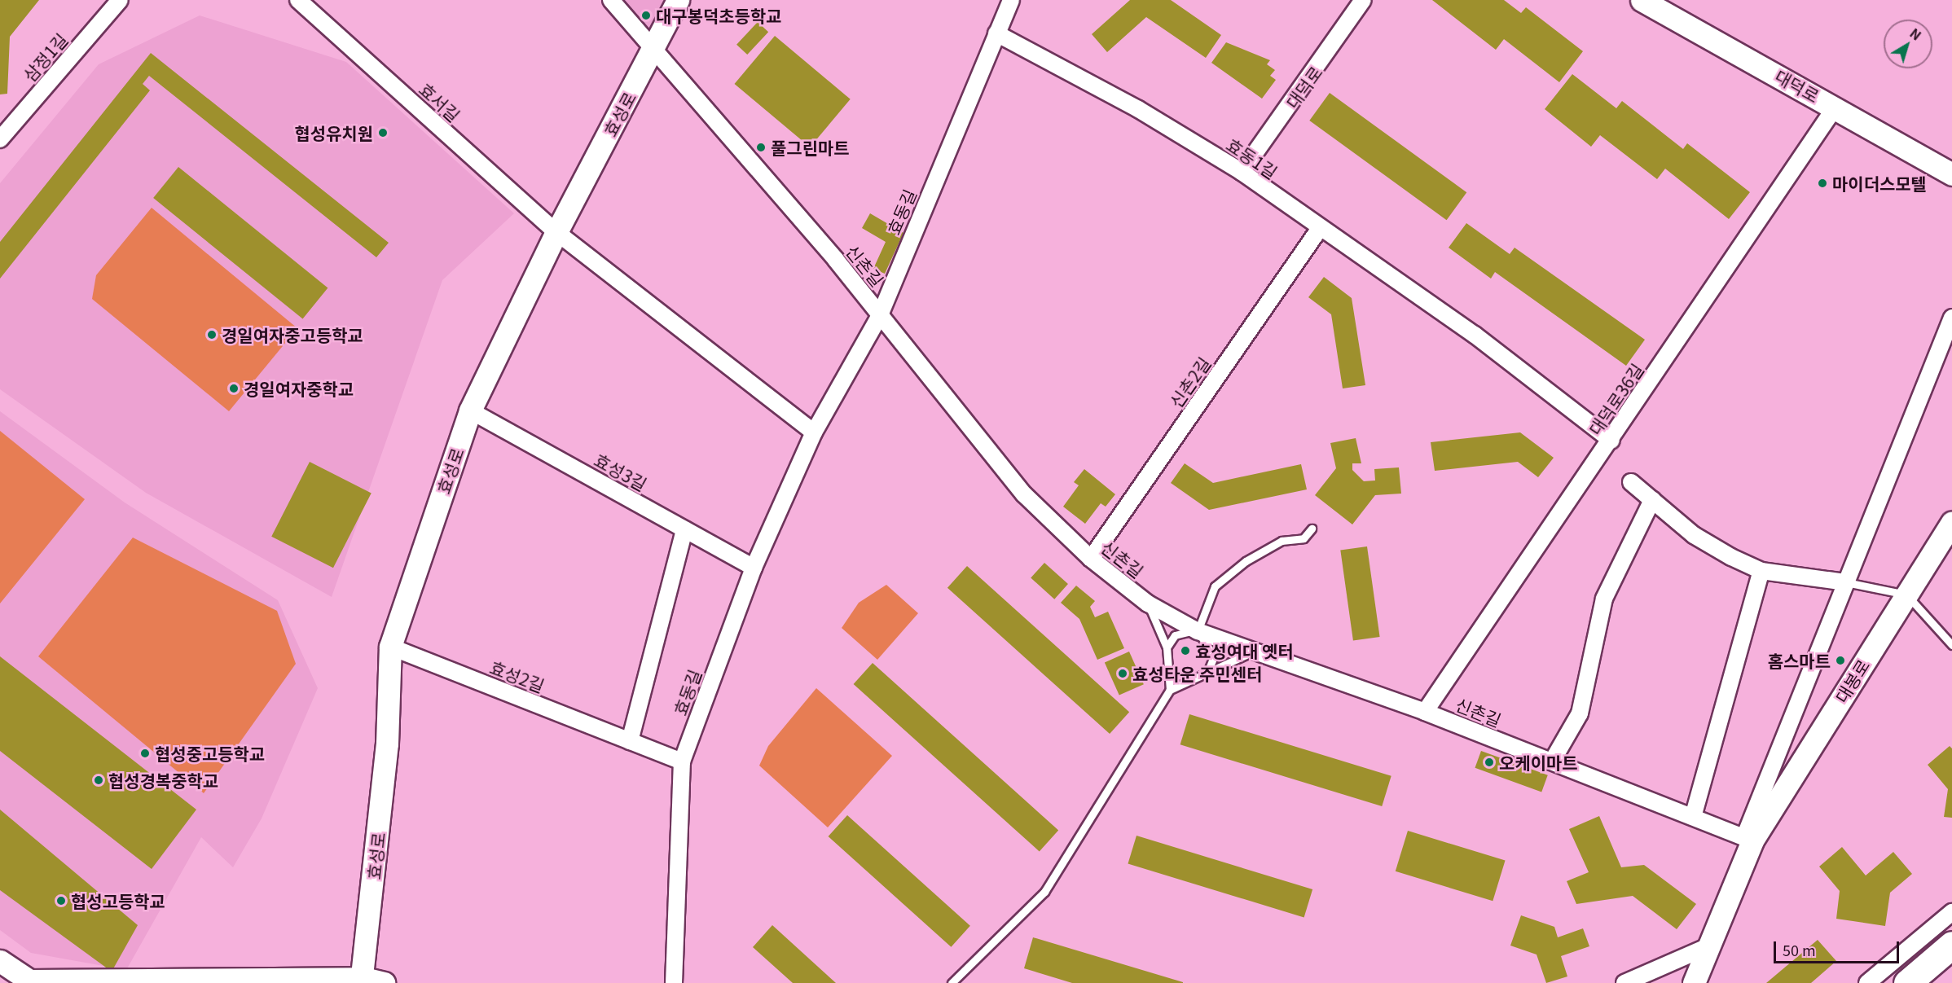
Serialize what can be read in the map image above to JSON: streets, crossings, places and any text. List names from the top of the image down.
{
  "streets": {
    "main road": ["대덕로", "효성로", "대봉로"],
    "street": [
      "삼정1길",
      "효서길",
      "효동1길",
      "효동길",
      "신촌길",
      "신촌2길",
      "대덕로36길",
      "효성3길",
      "효성2길"
    ]
  },
  "crossings": [
    ["대덕로", "효동1길"],
    ["대덕로", "대덕로36길"],
    ["효서길", "효성로"],
    ["효성로", "신촌길"],
    ["효성로", "효성3길"],
    ["효성로", "효성2길"],
    ["효동1길", "효동길"],
    ["효동1길", "신촌2길"],
    ["효동1길", "대덕로36길"],
    ["효동길", "신촌길"],
    ["효동길", "효성3길"],
    ["효동길", "효성2길"],
    ["신촌길", "신촌2길"],
    ["신촌길", "대덕로36길"],
    ["신촌길", "대봉로"]
  ],
  "places": [
    "대구봉덕초등학교",
    "협성유치원",
    "풀그린마트",
    "마이더스모텔",
    "경일여자중고등학교",
    "경일여자중학교",
    "효성여대 옛터",
    "홈스마트",
    "효성타운 주민센터",
    "협성중고등학교",
    "오케이마트",
    "협성경복중학교",
    "협성고등학교"
  ],
  "scale_bar": "50 m",
  "north": "top right"
}
